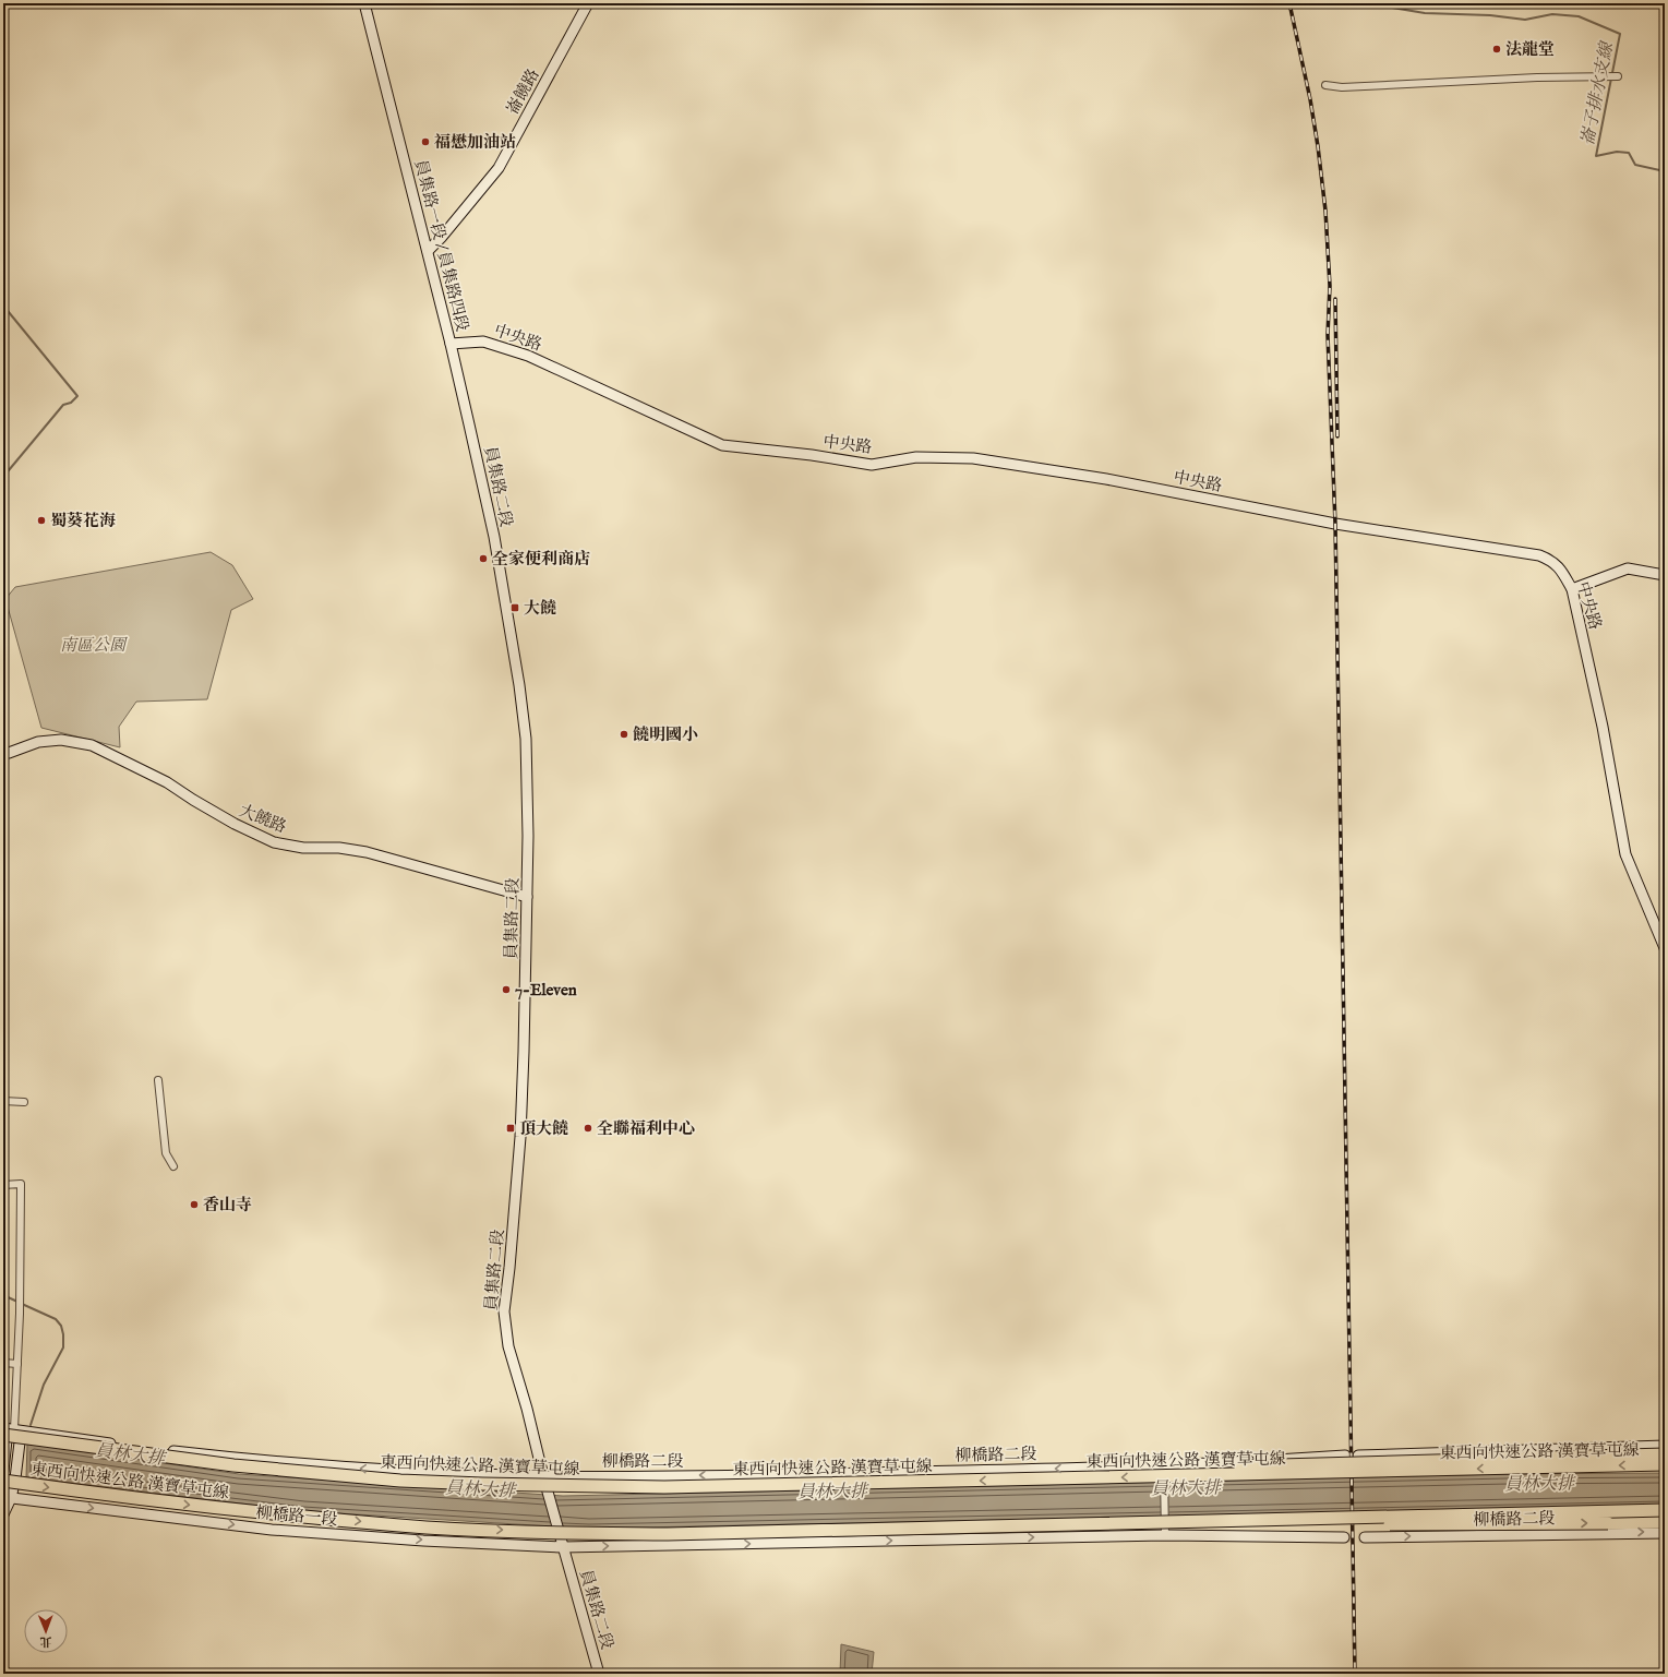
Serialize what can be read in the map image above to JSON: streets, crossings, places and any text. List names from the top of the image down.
{
  "streets": {
    "highway": ["東西向快速公路 漢寶草屯線"],
    "main road": [
      "崙饒路",
      "員集路一段 / 員集路四段",
      "中央路",
      "員集路二段",
      "大饒路",
      "柳橋路二段",
      "柳橋路一段"
    ]
  },
  "crossings": [
    ["崙饒路", "員集路一段 / 員集路四段"],
    ["員集路一段 / 員集路四段", "中央路"],
    ["員集路一段 / 員集路四段", "員集路二段"],
    ["中央路", "員集路二段"],
    ["員集路二段", "大饒路"],
    ["員集路二段", "柳橋路二段"],
    ["員集路二段", "柳橋路一段"]
  ],
  "water": ["崙子排水支線", "員林大排"],
  "parks": ["南區公園"],
  "places": {
    "other": [
      "法龍堂",
      "福懋加油站",
      "蜀葵花海",
      "全家便利商店",
      "饒明國小",
      "7-Eleven",
      "全聯福利中心",
      "香山寺"
    ],
    "transit": ["大饒", "頂大饒"]
  },
  "north": "bottom"
}
